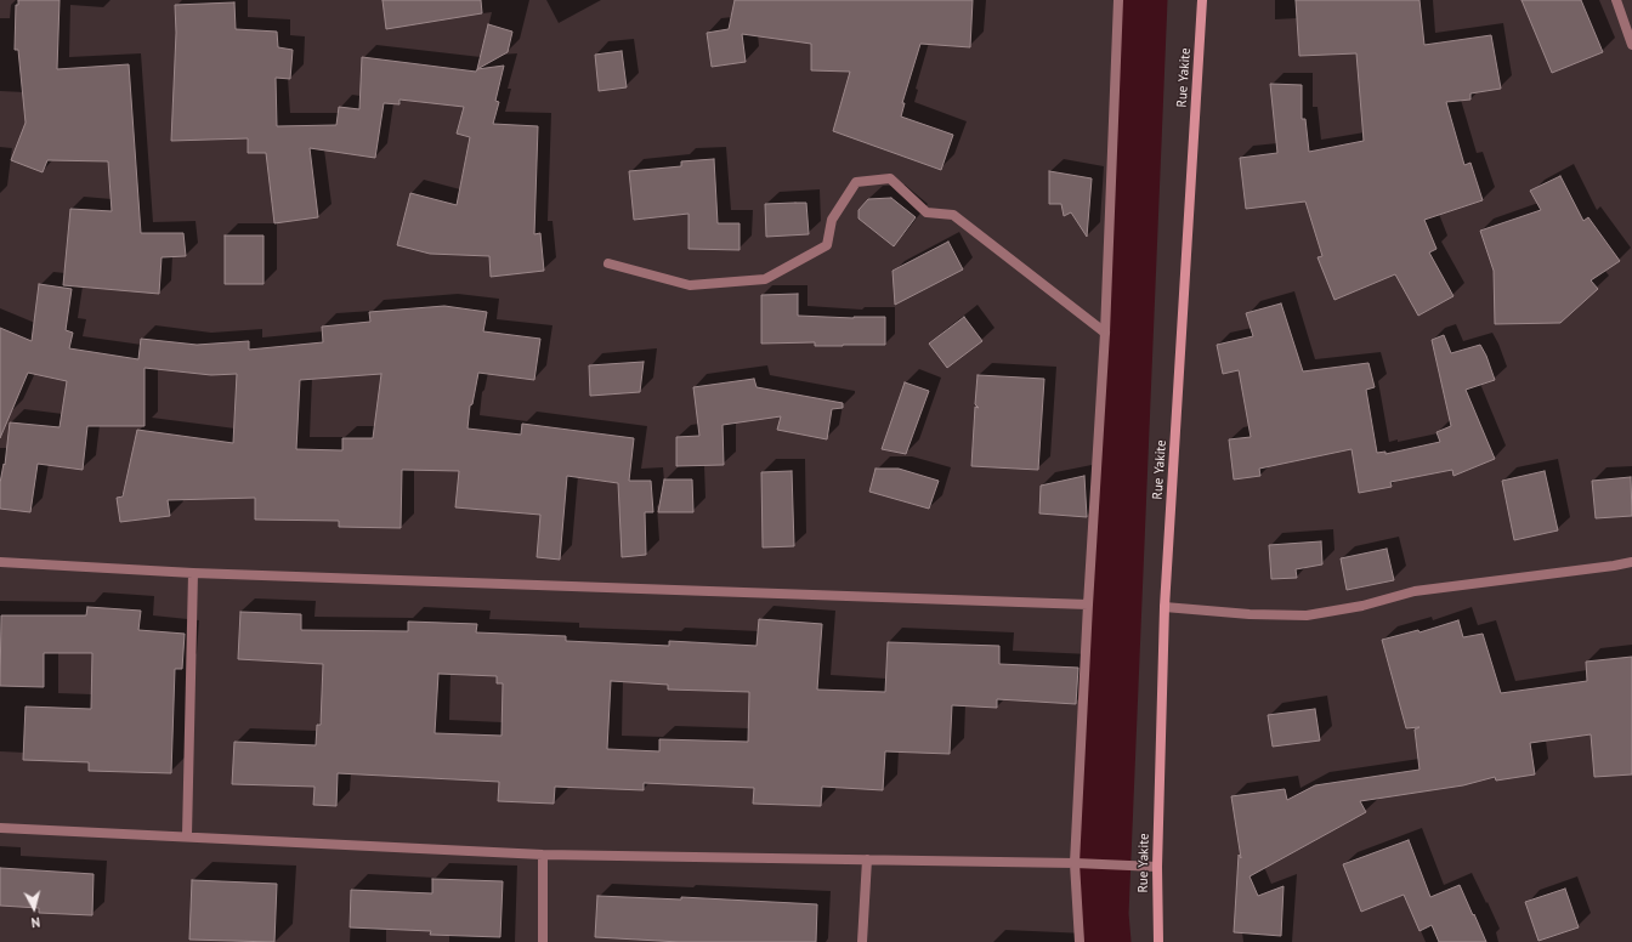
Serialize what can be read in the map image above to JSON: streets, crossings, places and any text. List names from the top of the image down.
{
  "streets": {
    "main road": ["Rue Yakite"]
  },
  "north": "bottom"
}
